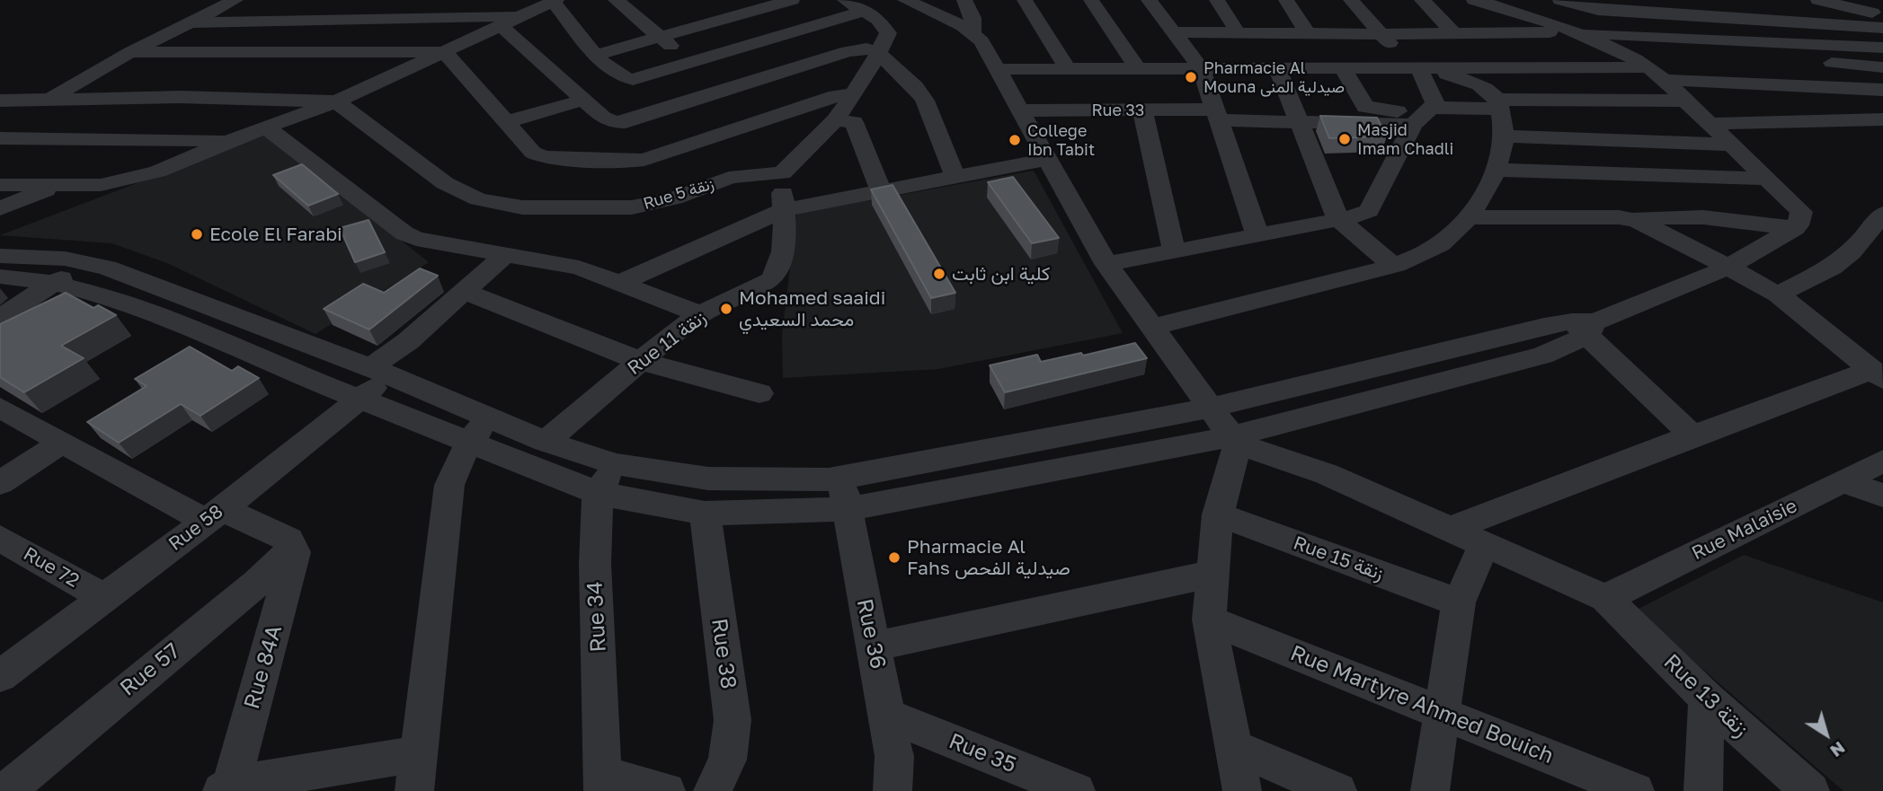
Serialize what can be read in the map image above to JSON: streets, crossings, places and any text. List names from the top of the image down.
{
  "streets": {
    "street": [
      "Rue 33",
      "Rue 5 زنقة",
      "Rue 11 زنقة",
      "Rue 58",
      "Rue Malaisie",
      "Rue 15 زنقة",
      "Rue 72",
      "Rue 34",
      "Rue 36",
      "Rue 38",
      "Rue 84A",
      "Rue 57",
      "Rue 13 زنقة",
      "Rue Martyre Ahmed Bouich",
      "Rue 35"
    ]
  },
  "crossings": [
    ["Rue 5 زنقة", "Rue 11 زنقة"],
    ["Rue 58", "Rue 72"],
    ["Rue Malaisie", "Rue 13 زنقة"],
    ["Rue 36", "Rue 35"],
    ["Rue 84A", "Rue 57"]
  ],
  "places": [
    "Pharmacie Al Mouna صيدلية المنى",
    "Masjid Imam Chadli",
    "College Ibn Tabit",
    "Ecole El Farabi",
    "كلية ابن ثابت",
    "Mohamed saaidi محمد السعيدي",
    "Pharmacie Al Fahs صيدلية الفحص"
  ],
  "north": "bottom right"
}
